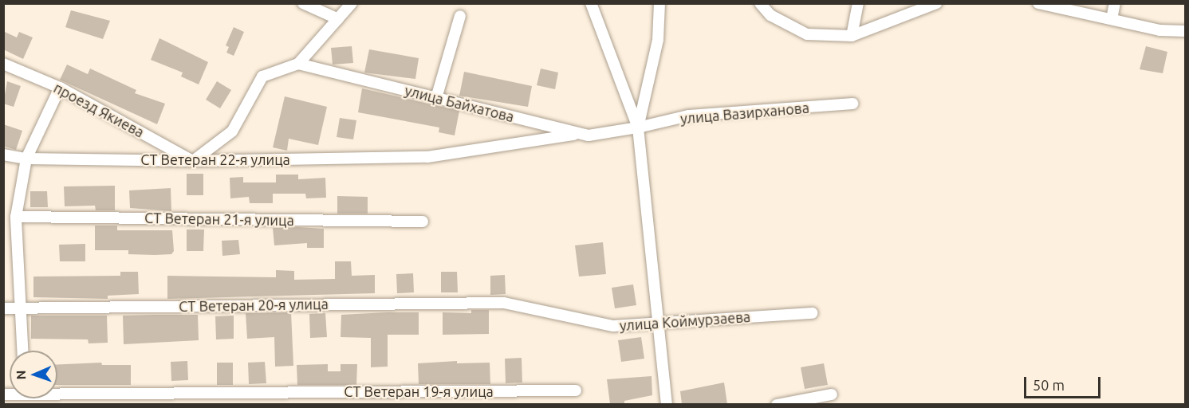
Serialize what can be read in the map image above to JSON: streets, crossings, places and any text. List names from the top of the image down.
{
  "streets": {
    "street": [
      "улица Байхатова",
      "проезд Якиева",
      "улица Вазирханова",
      "СТ Ветеран 22-я улица",
      "СТ Ветеран 21-я улица",
      "СТ Ветеран 20-я улица",
      "улица Коймурзаева",
      "СТ Ветеран 19-я улица"
    ]
  },
  "crossings": [
    ["улица Байхатова", "улица Вазирханова"],
    ["улица Байхатова", "СТ Ветеран 22-я улица"],
    ["проезд Якиева", "СТ Ветеран 22-я улица"],
    ["СТ Ветеран 20-я улица", "улица Коймурзаева"]
  ],
  "scale_bar": "50 m",
  "north": "left"
}
